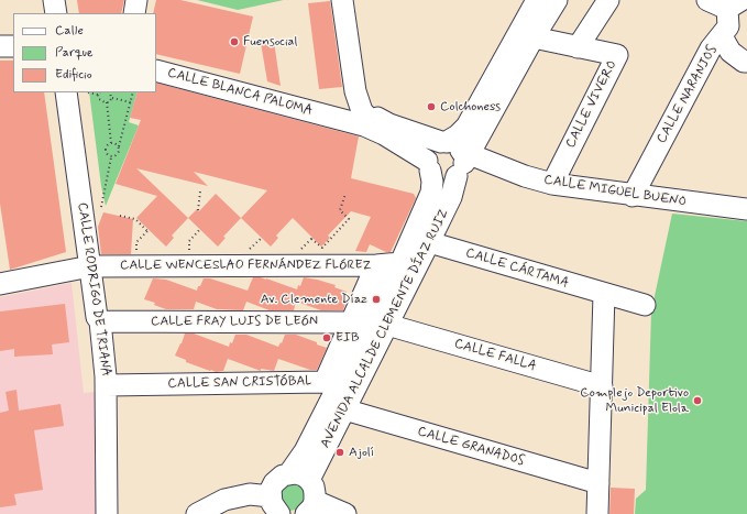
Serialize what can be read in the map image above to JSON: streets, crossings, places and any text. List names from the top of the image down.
{
  "streets": {
    "street": [
      "CALLE BLANCA PALOMA",
      "CALLE NARANJOS",
      "CALLE VIVERO",
      "CALLE MIGUEL BUENO",
      "CALLE WENCESLAO FERNÁNDEZ FLÓREZ",
      "CALLE CÁRTAMA",
      "CALLE RODRIGO DE TRIANA",
      "CALLE FRAY LUIS DE LEÓN",
      "AVENIDA ALCALDE CLEMENTE DÍAZ RUIZ",
      "CALLE FALLA",
      "CALLE SAN CRISTÓBAL",
      "CALLE GRANADOS"
    ]
  },
  "crossings": [
    ["CALLE NARANJOS", "CALLE MIGUEL BUENO"],
    ["CALLE VIVERO", "CALLE MIGUEL BUENO"],
    ["CALLE VIVERO", "AVENIDA ALCALDE CLEMENTE DÍAZ RUIZ"],
    ["CALLE MIGUEL BUENO", "AVENIDA ALCALDE CLEMENTE DÍAZ RUIZ"],
    ["CALLE WENCESLAO FERNÁNDEZ FLÓREZ", "CALLE RODRIGO DE TRIANA"],
    ["CALLE WENCESLAO FERNÁNDEZ FLÓREZ", "AVENIDA ALCALDE CLEMENTE DÍAZ RUIZ"],
    ["CALLE WENCESLAO FERNÁNDEZ FLÓREZ", "CALLE SAN CRISTÓBAL"],
    ["CALLE CÁRTAMA", "AVENIDA ALCALDE CLEMENTE DÍAZ RUIZ"],
    ["CALLE RODRIGO DE TRIANA", "CALLE FRAY LUIS DE LEÓN"],
    ["CALLE RODRIGO DE TRIANA", "CALLE SAN CRISTÓBAL"],
    ["CALLE FRAY LUIS DE LEÓN", "AVENIDA ALCALDE CLEMENTE DÍAZ RUIZ"],
    ["CALLE FRAY LUIS DE LEÓN", "CALLE FALLA"],
    ["CALLE FRAY LUIS DE LEÓN", "CALLE SAN CRISTÓBAL"],
    ["AVENIDA ALCALDE CLEMENTE DÍAZ RUIZ", "CALLE FALLA"],
    ["AVENIDA ALCALDE CLEMENTE DÍAZ RUIZ", "CALLE SAN CRISTÓBAL"],
    ["AVENIDA ALCALDE CLEMENTE DÍAZ RUIZ", "CALLE GRANADOS"],
    ["CALLE FALLA", "CALLE SAN CRISTÓBAL"]
  ],
  "places": [
    "Fuensocial",
    "Colchoness",
    "Av. Clemente Díaz",
    "EIB",
    "Complejo Deportivo Municipal Elola",
    "Ajolí"
  ],
  "legend": ["Calle", "Parque", "Edificio"]
}
